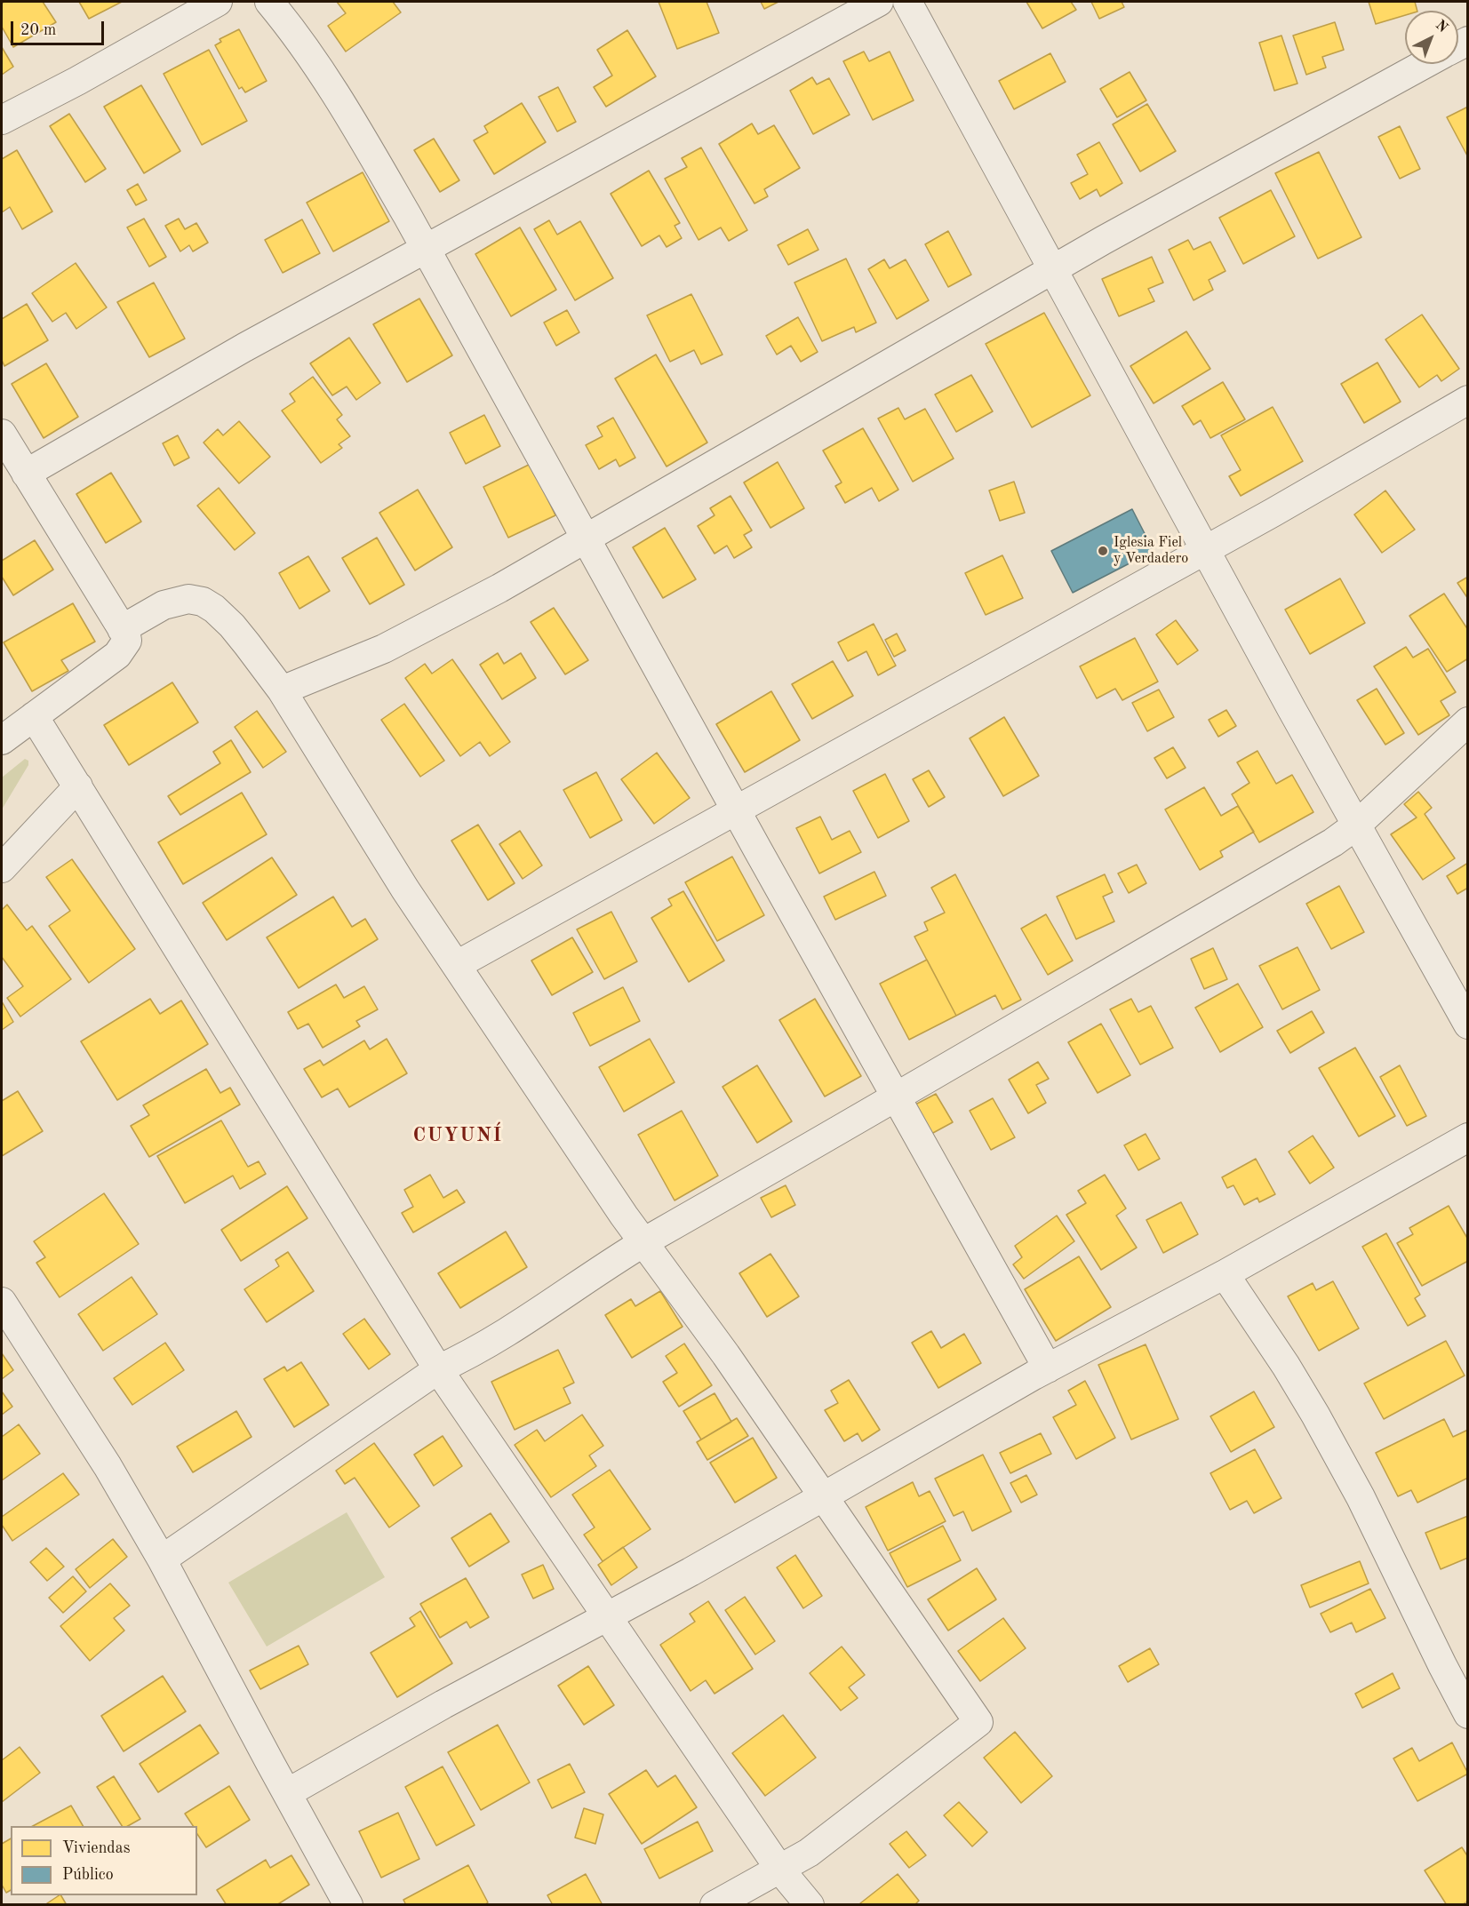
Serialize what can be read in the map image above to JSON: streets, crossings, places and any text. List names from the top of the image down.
{
  "districts": ["CUYUNÍ"],
  "places": ["Iglesia Fiel y Verdadero"],
  "legend": ["Viviendas", "Público"],
  "scale_bar": "20 m",
  "north": "top right"
}
